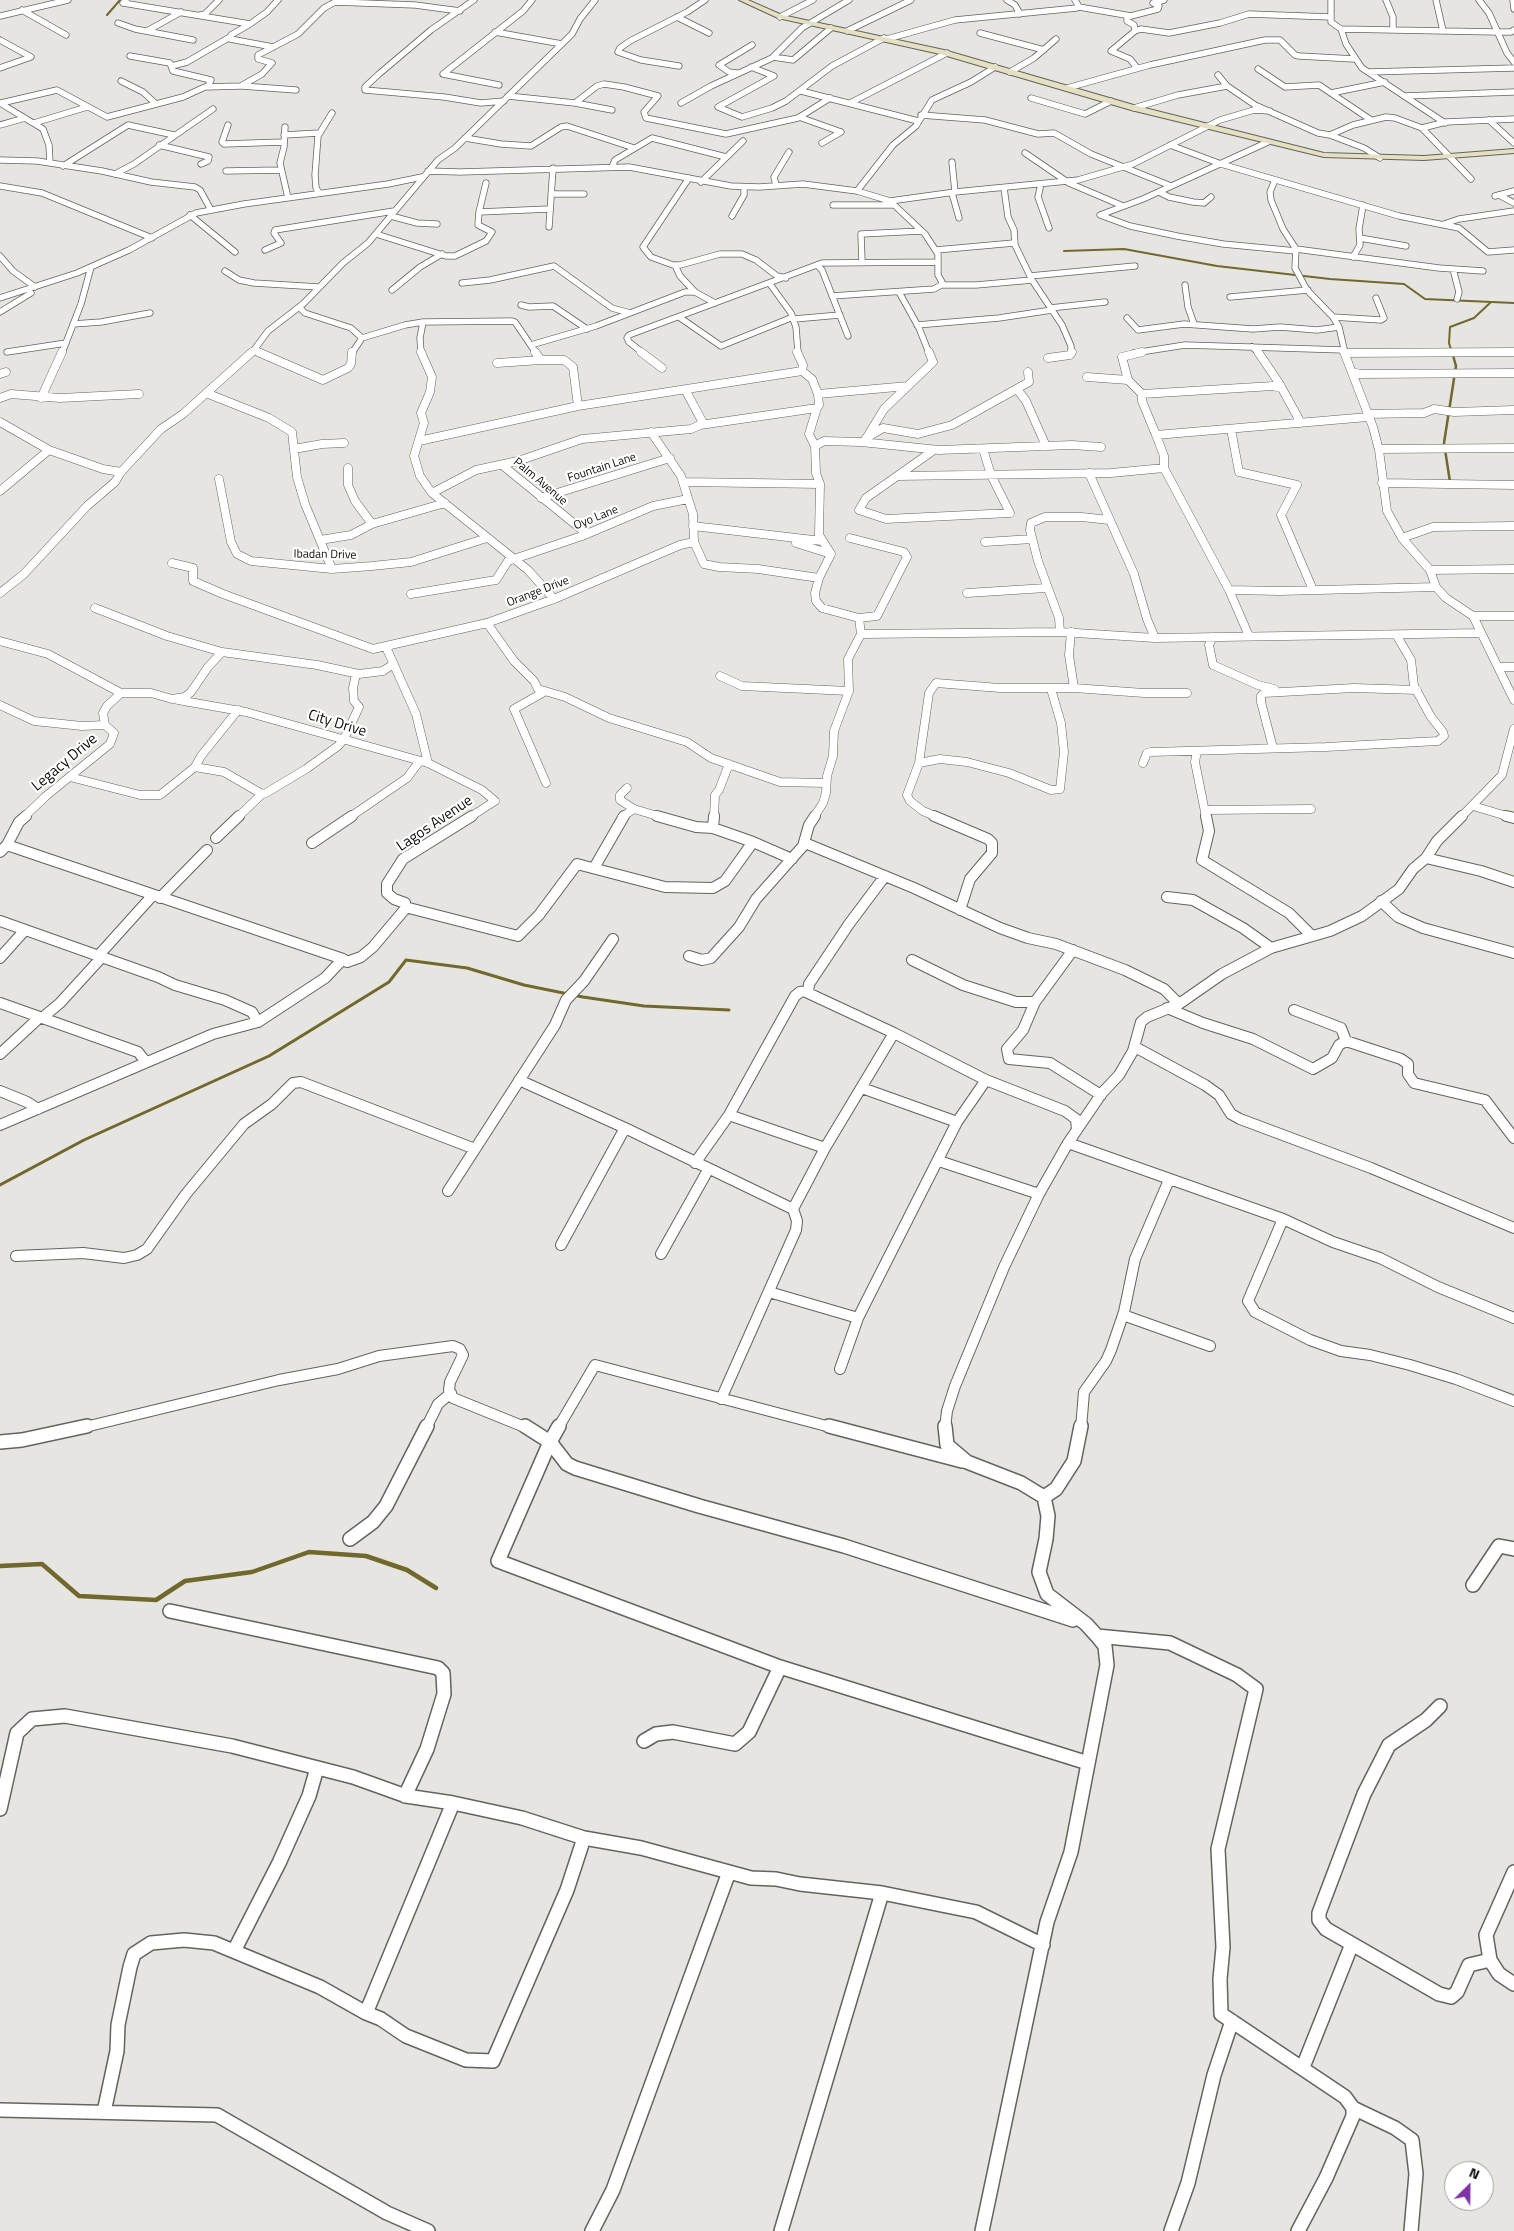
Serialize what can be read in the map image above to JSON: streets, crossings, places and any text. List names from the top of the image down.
{
  "streets": {
    "street": [
      "Fountain Lane",
      "Palm Avenue",
      "Oyo Lane",
      "Ibadan Drive",
      "Orange Drive",
      "City Drive",
      "Legacy Drive",
      "Lagos Avenue"
    ]
  },
  "crossings": [
    ["Fountain Lane", "Palm Avenue"],
    ["Palm Avenue", "Oyo Lane"],
    ["City Drive", "Legacy Drive"],
    ["City Drive", "Lagos Avenue"]
  ],
  "north": "top right"
}
